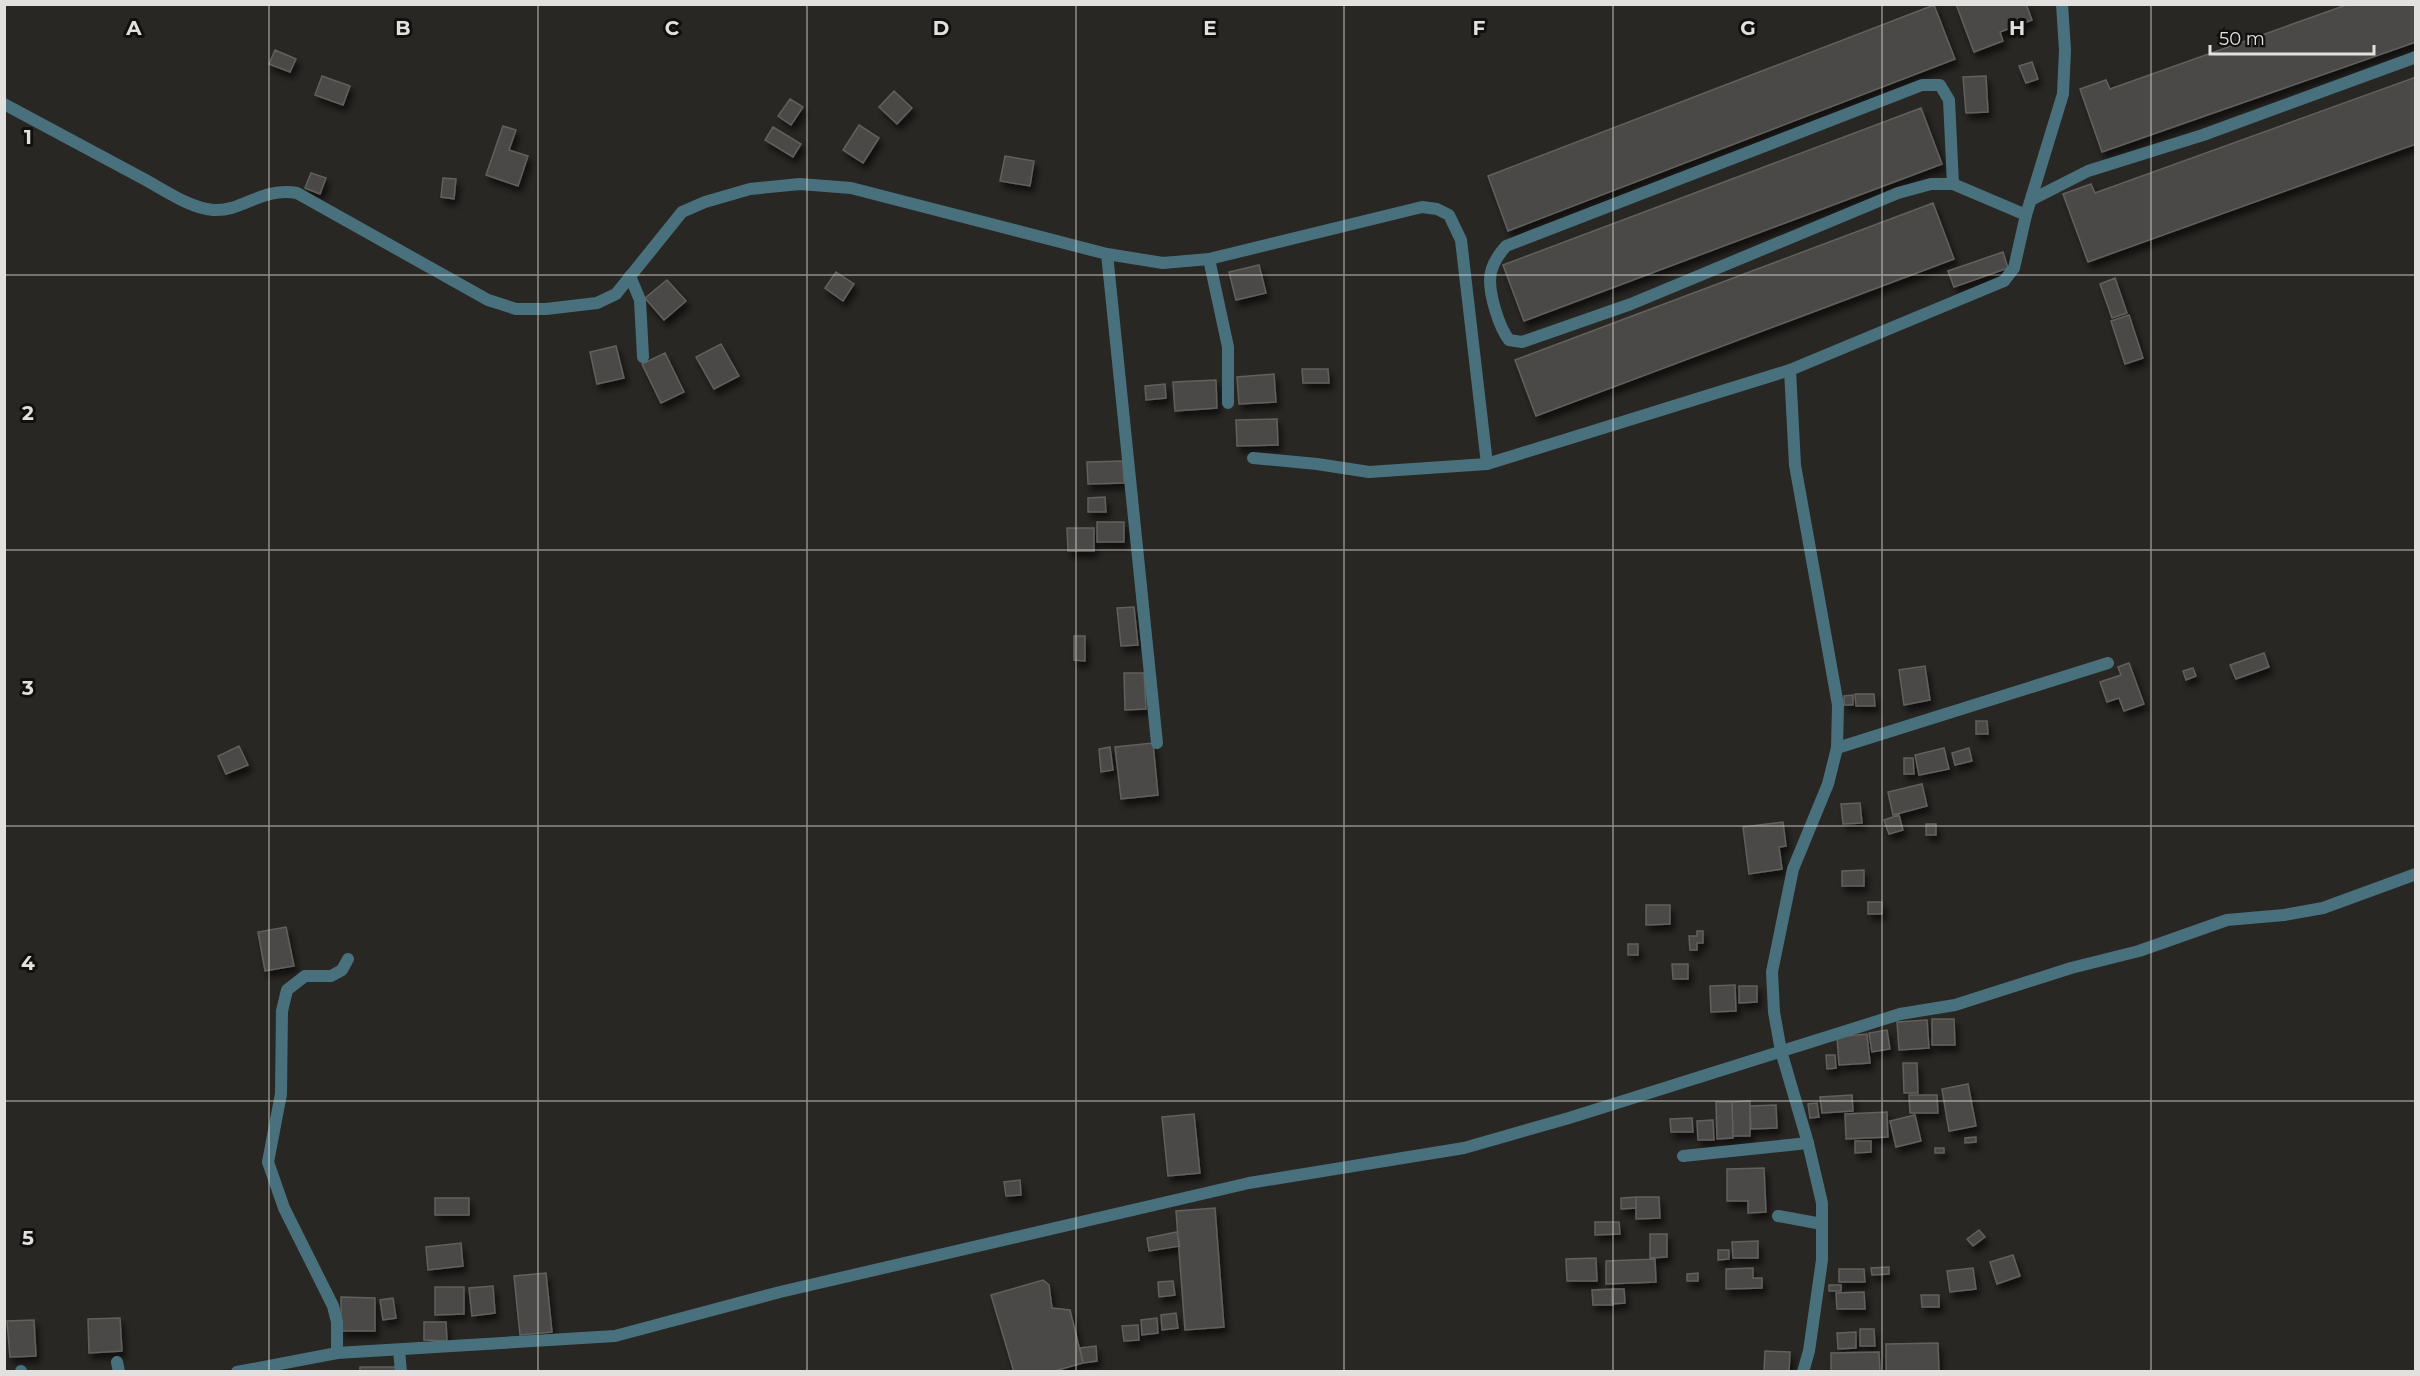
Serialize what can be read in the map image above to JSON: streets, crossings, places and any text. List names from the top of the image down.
{
  "scale_bar": "50 m",
  "grid": {
    "columns": [
      "A",
      "B",
      "C",
      "D",
      "E",
      "F",
      "G",
      "H"
    ],
    "rows": [
      "1",
      "2",
      "3",
      "4",
      "5"
    ]
  }
}
